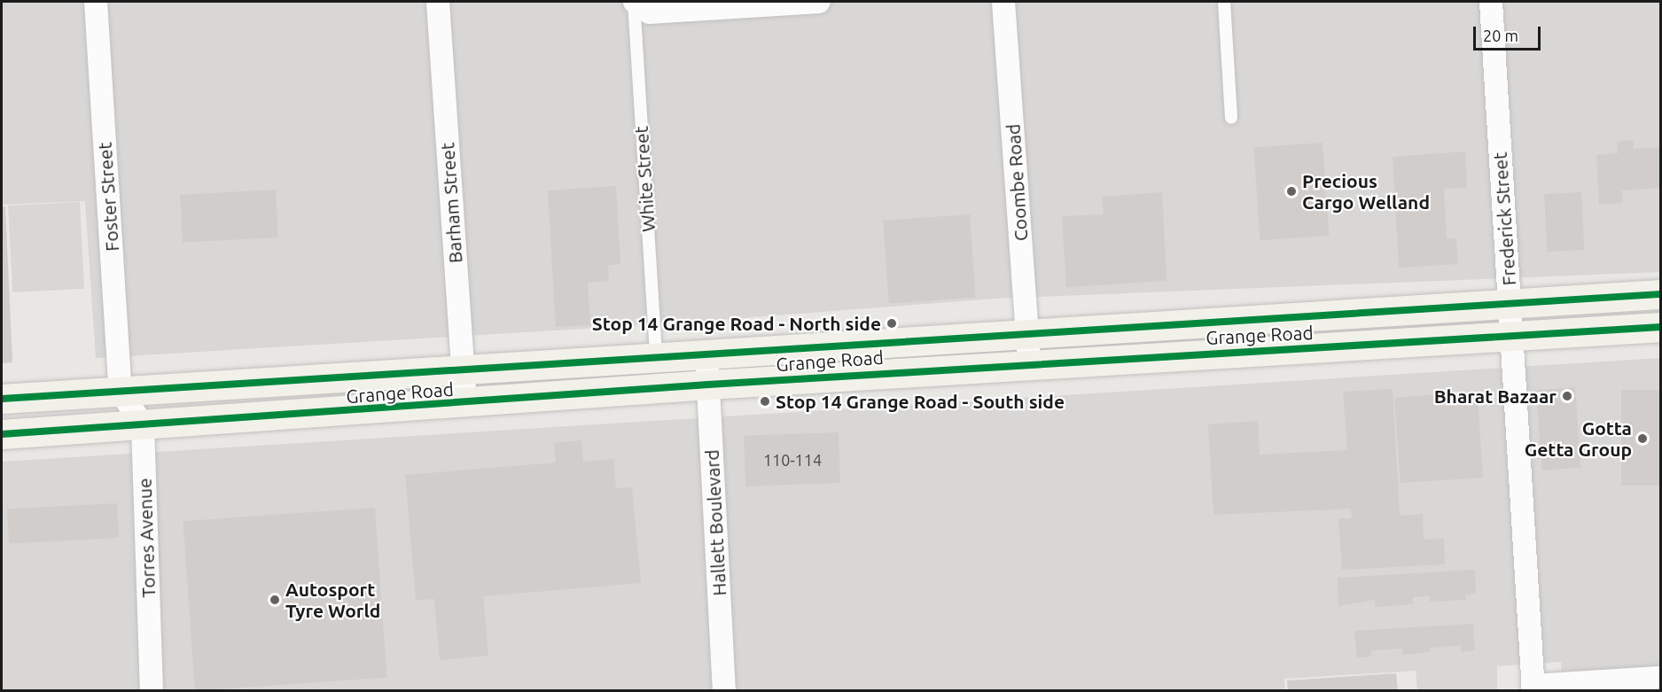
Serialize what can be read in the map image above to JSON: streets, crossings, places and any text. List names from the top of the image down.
{
  "streets": {
    "main road": ["Grange Road"],
    "street": [
      "Coombe Road",
      "Foster Street",
      "Barham Street",
      "Frederick Street",
      "Hallett Boulevard",
      "Torres Avenue"
    ],
    "lane": ["White Street"]
  },
  "crossings": [
    ["White Street", "Grange Road"],
    ["Coombe Road", "Grange Road"],
    ["Foster Street", "Grange Road"],
    ["Barham Street", "Grange Road"],
    ["Frederick Street", "Grange Road"],
    ["Grange Road", "Hallett Boulevard"],
    ["Grange Road", "Torres Avenue"]
  ],
  "places": [
    "Precious Cargo Welland",
    "Stop 14 Grange Road - North side",
    "Bharat Bazaar",
    "Stop 14 Grange Road - South side",
    "Gotta Getta Group",
    "Autosport Tyre World"
  ],
  "house_numbers": ["110-114"],
  "scale_bar": "20 m"
}
